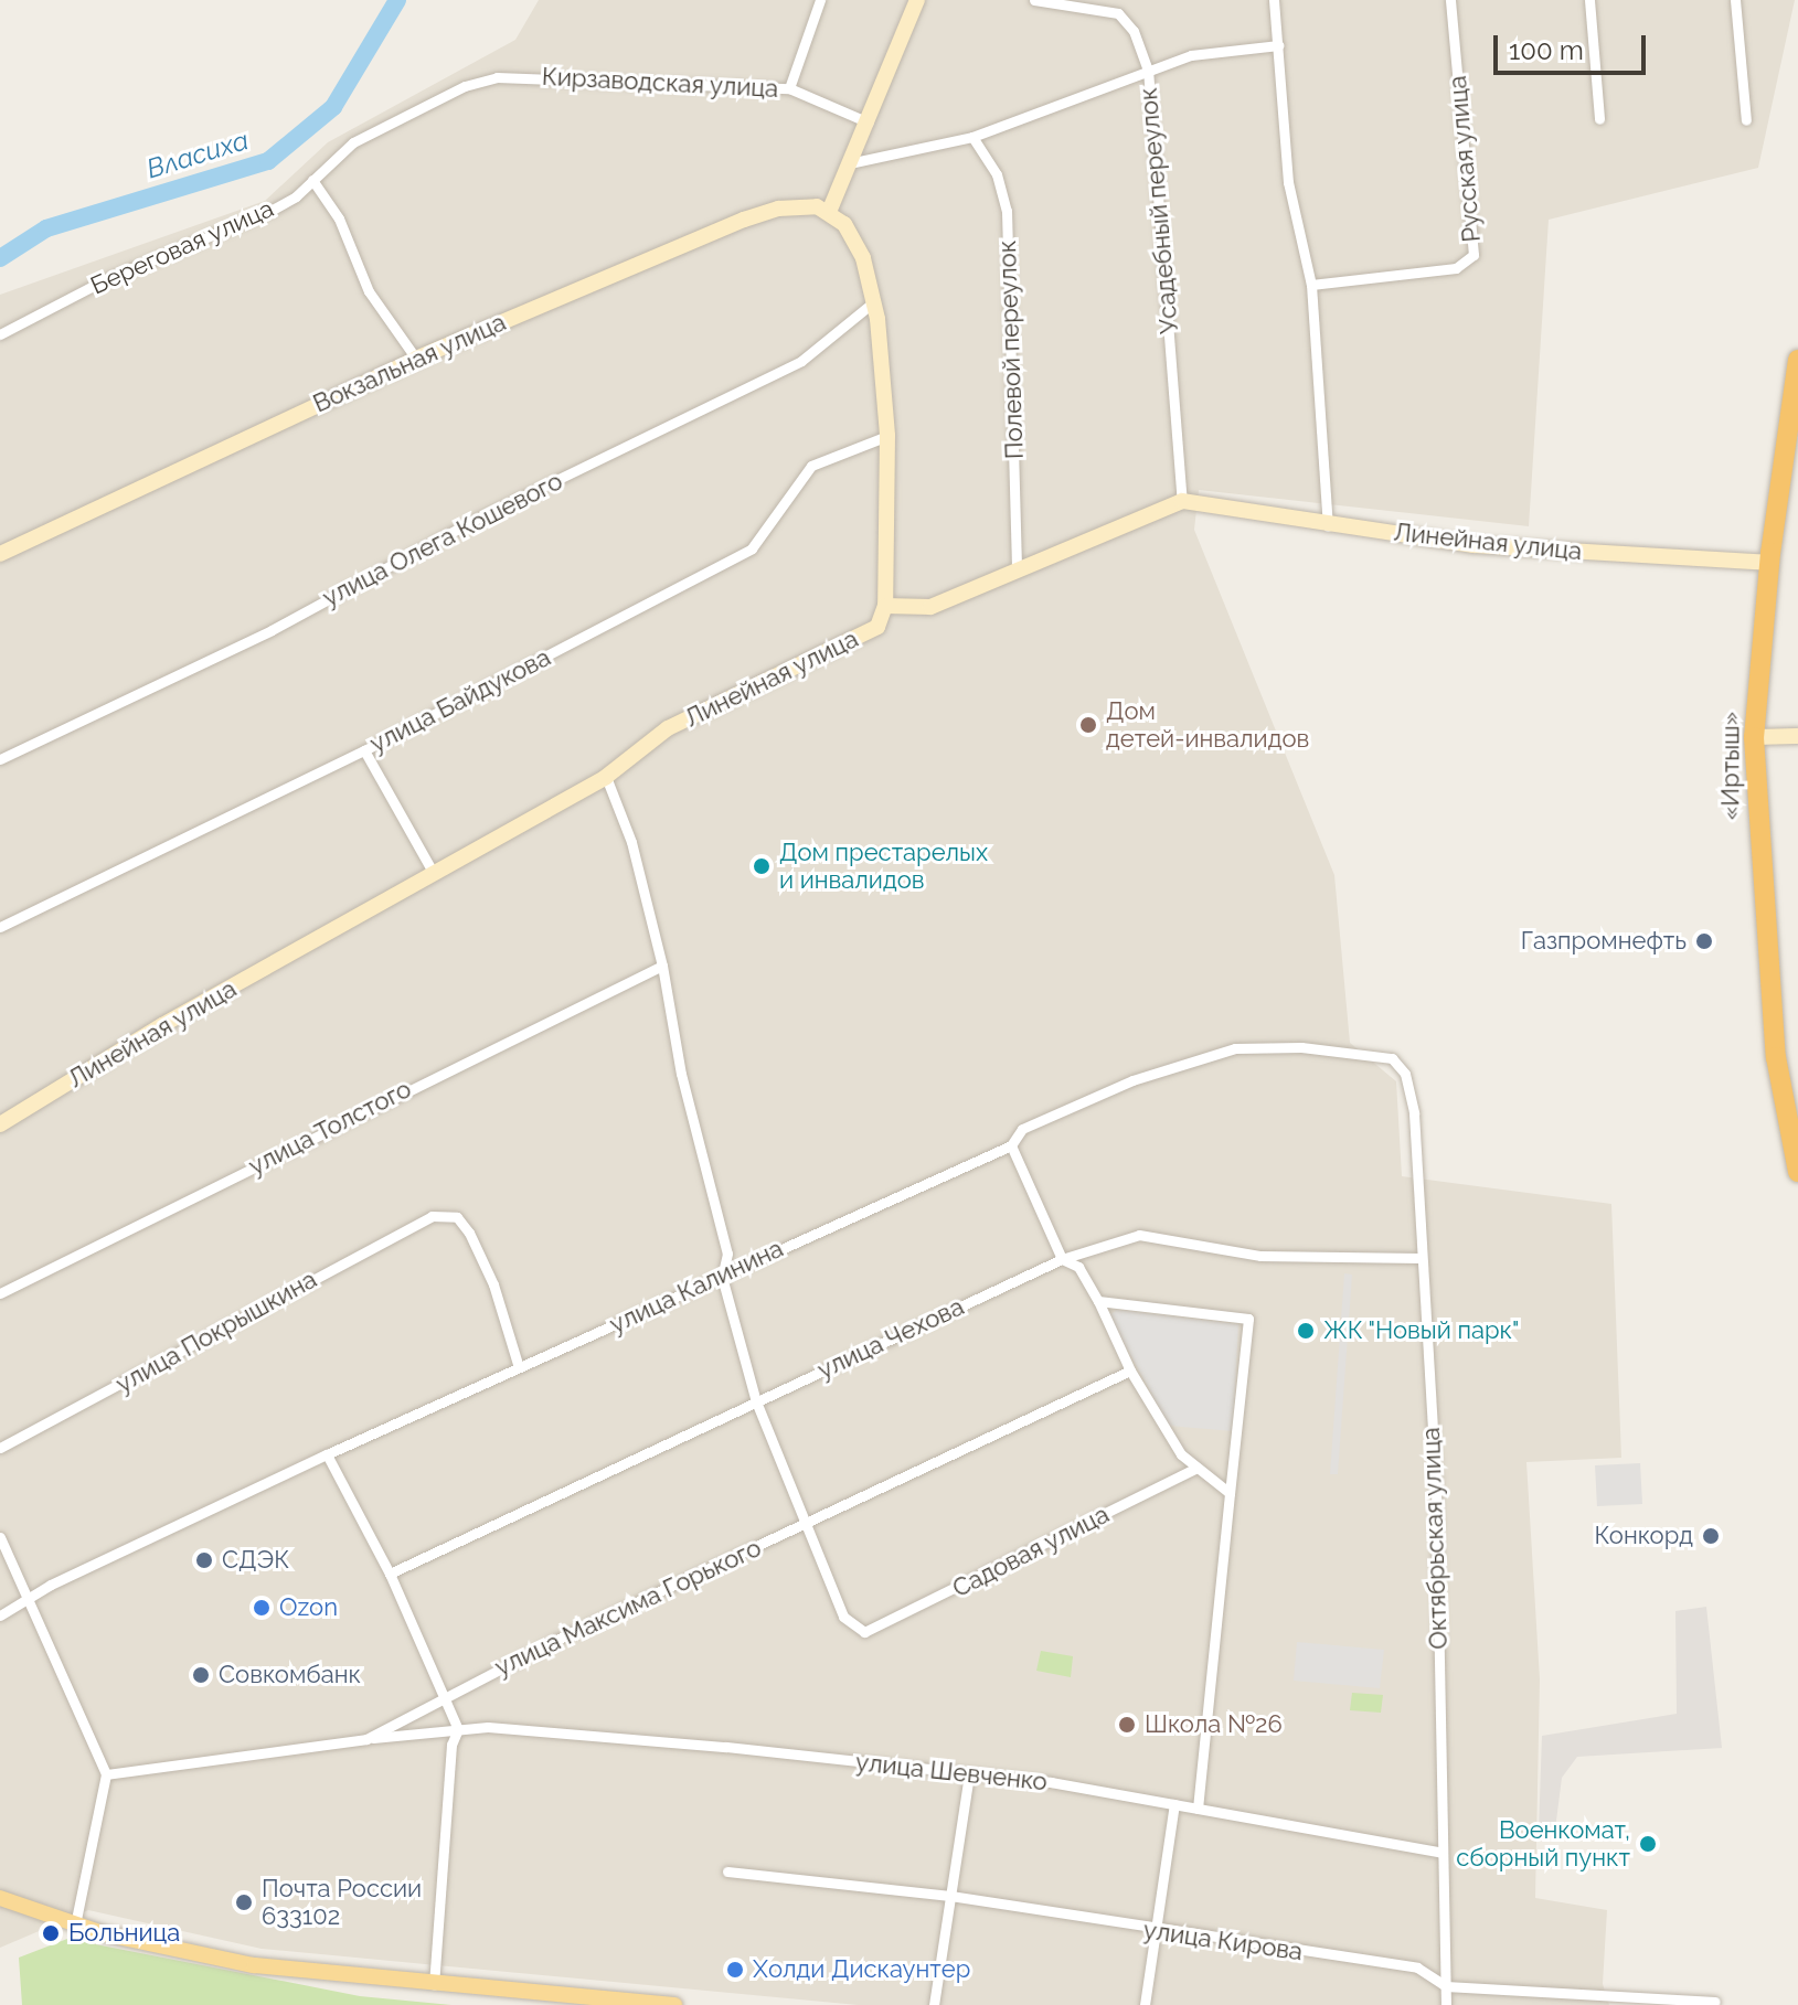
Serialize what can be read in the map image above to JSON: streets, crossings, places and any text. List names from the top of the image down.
{
  "streets": {
    "highway": ["«Иртыш»"],
    "street": [
      "Кирзаводская улица",
      "Русская улица",
      "Усадебный переулок",
      "Береговая улица",
      "Полевой переулок",
      "Вокзальная улица",
      "улица Олега Кошевого",
      "Линейная улица",
      "улица Байдукова",
      "улица Толстого",
      "улица Калинина",
      "улица Покрышкина",
      "улица Чехова",
      "Октябрьская улица",
      "Садовая улица",
      "улица Максима Горького",
      "улица Шевченко",
      "улица Кирова"
    ]
  },
  "crossings": [
    ["Кирзаводская улица", "Береговая улица"],
    ["Усадебный переулок", "Линейная улица"],
    ["Полевой переулок", "Линейная улица"],
    ["Линейная улица", "«Иртыш»"],
    ["улица Калинина", "улица Покрышкина"],
    ["улица Калинина", "Октябрьская улица"],
    ["улица Чехова", "Октябрьская улица"],
    ["Октябрьская улица", "улица Шевченко"],
    ["Октябрьская улица", "улица Кирова"],
    ["Садовая улица", "улица Максима Горького"],
    ["улица Максима Горького", "улица Шевченко"]
  ],
  "water": ["Власиха"],
  "places": [
    "Дом детей-инвалидов",
    "Дом престарелых и инвалидов",
    "Газпромнефть",
    "ЖК \"Новый парк\"",
    "Конкорд",
    "СДЭК",
    "Ozon",
    "Совкомбанк",
    "Школа №26",
    "Военкомат, сборный пункт",
    "Почта России 633102",
    "Больница",
    "Холди Дискаунтер"
  ],
  "scale_bar": "100 m"
}
